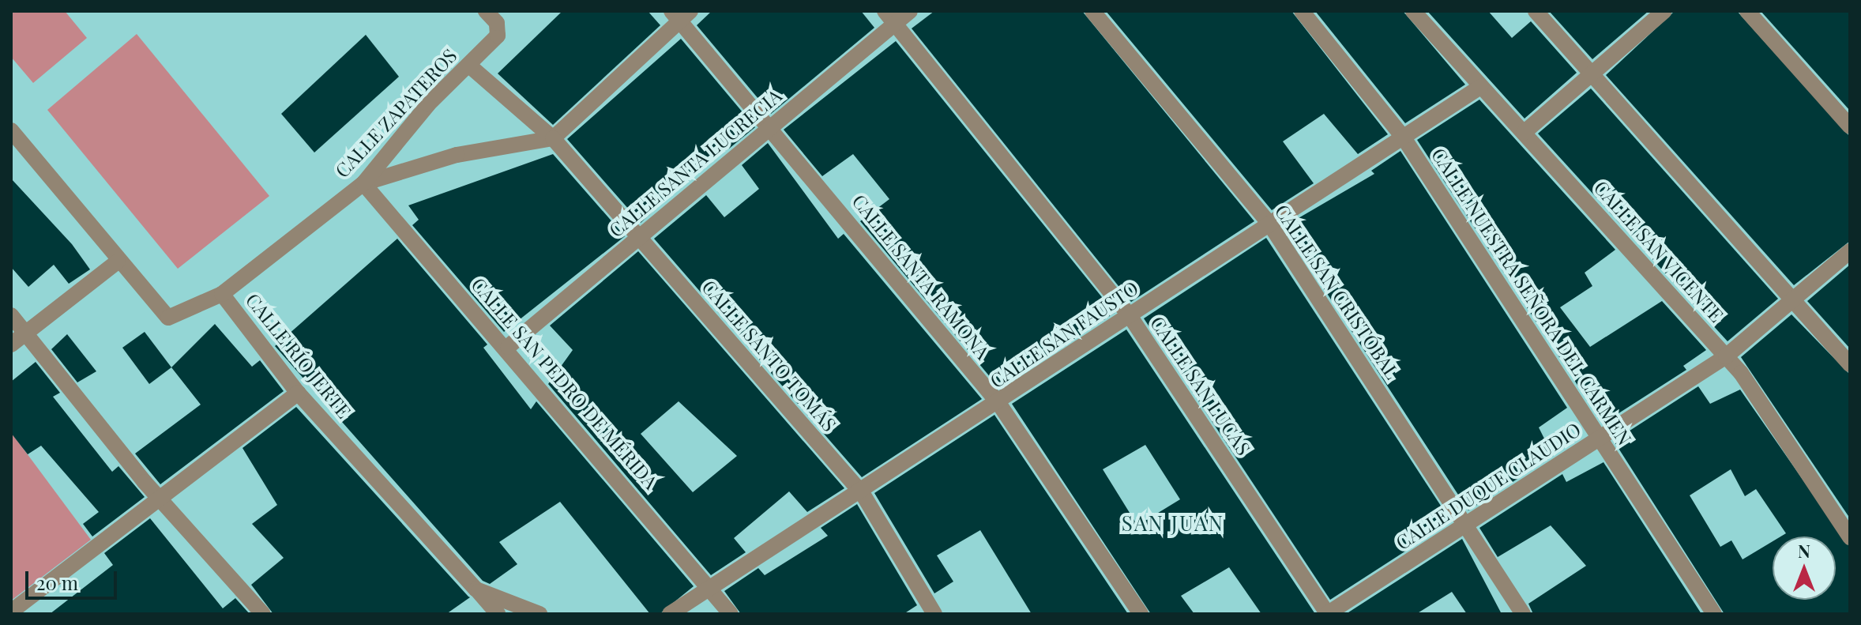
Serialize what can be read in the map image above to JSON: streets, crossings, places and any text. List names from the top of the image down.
{
  "streets": {
    "street": [
      "CALLE ZAPATEROS",
      "CALLE SANTA LUCRECIA",
      "CALLE SAN VICENTE",
      "CALLE SANTA RAMONA",
      "CALLE SAN CRISTÓBAL",
      "CALLE NUESTRA SEÑORA DEL CARMEN",
      "CALLE SAN FAUSTO",
      "CALLE RÍO JERTE",
      "CALLE SANTO TOMÁS",
      "CALLE SAN PEDRO DE MÉRIDA",
      "CALLE SAN LUCAS",
      "CALLE DUQUE CLAUDIO"
    ]
  },
  "crossings": [
    ["CALLE ZAPATEROS", "CALLE RÍO JERTE"],
    ["CALLE ZAPATEROS", "CALLE SANTO TOMÁS"],
    ["CALLE ZAPATEROS", "CALLE SAN PEDRO DE MÉRIDA"],
    ["CALLE SANTA LUCRECIA", "CALLE SANTA RAMONA"],
    ["CALLE SANTA LUCRECIA", "CALLE SANTO TOMÁS"],
    ["CALLE SANTA LUCRECIA", "CALLE SAN PEDRO DE MÉRIDA"],
    ["CALLE SANTA LUCRECIA", "CALLE SAN LUCAS"],
    ["CALLE SAN VICENTE", "CALLE SAN FAUSTO"],
    ["CALLE SAN VICENTE", "CALLE DUQUE CLAUDIO"],
    ["CALLE SANTA RAMONA", "CALLE SAN FAUSTO"],
    ["CALLE SAN CRISTÓBAL", "CALLE SAN FAUSTO"],
    ["CALLE SAN CRISTÓBAL", "CALLE DUQUE CLAUDIO"],
    ["CALLE NUESTRA SEÑORA DEL CARMEN", "CALLE SAN FAUSTO"],
    ["CALLE NUESTRA SEÑORA DEL CARMEN", "CALLE DUQUE CLAUDIO"],
    ["CALLE SAN FAUSTO", "CALLE SANTO TOMÁS"],
    ["CALLE SAN FAUSTO", "CALLE SAN PEDRO DE MÉRIDA"],
    ["CALLE SAN FAUSTO", "CALLE SAN LUCAS"],
    ["CALLE SAN LUCAS", "CALLE DUQUE CLAUDIO"]
  ],
  "districts": ["SAN JUAN"],
  "scale_bar": "20 m",
  "north": "top"
}
